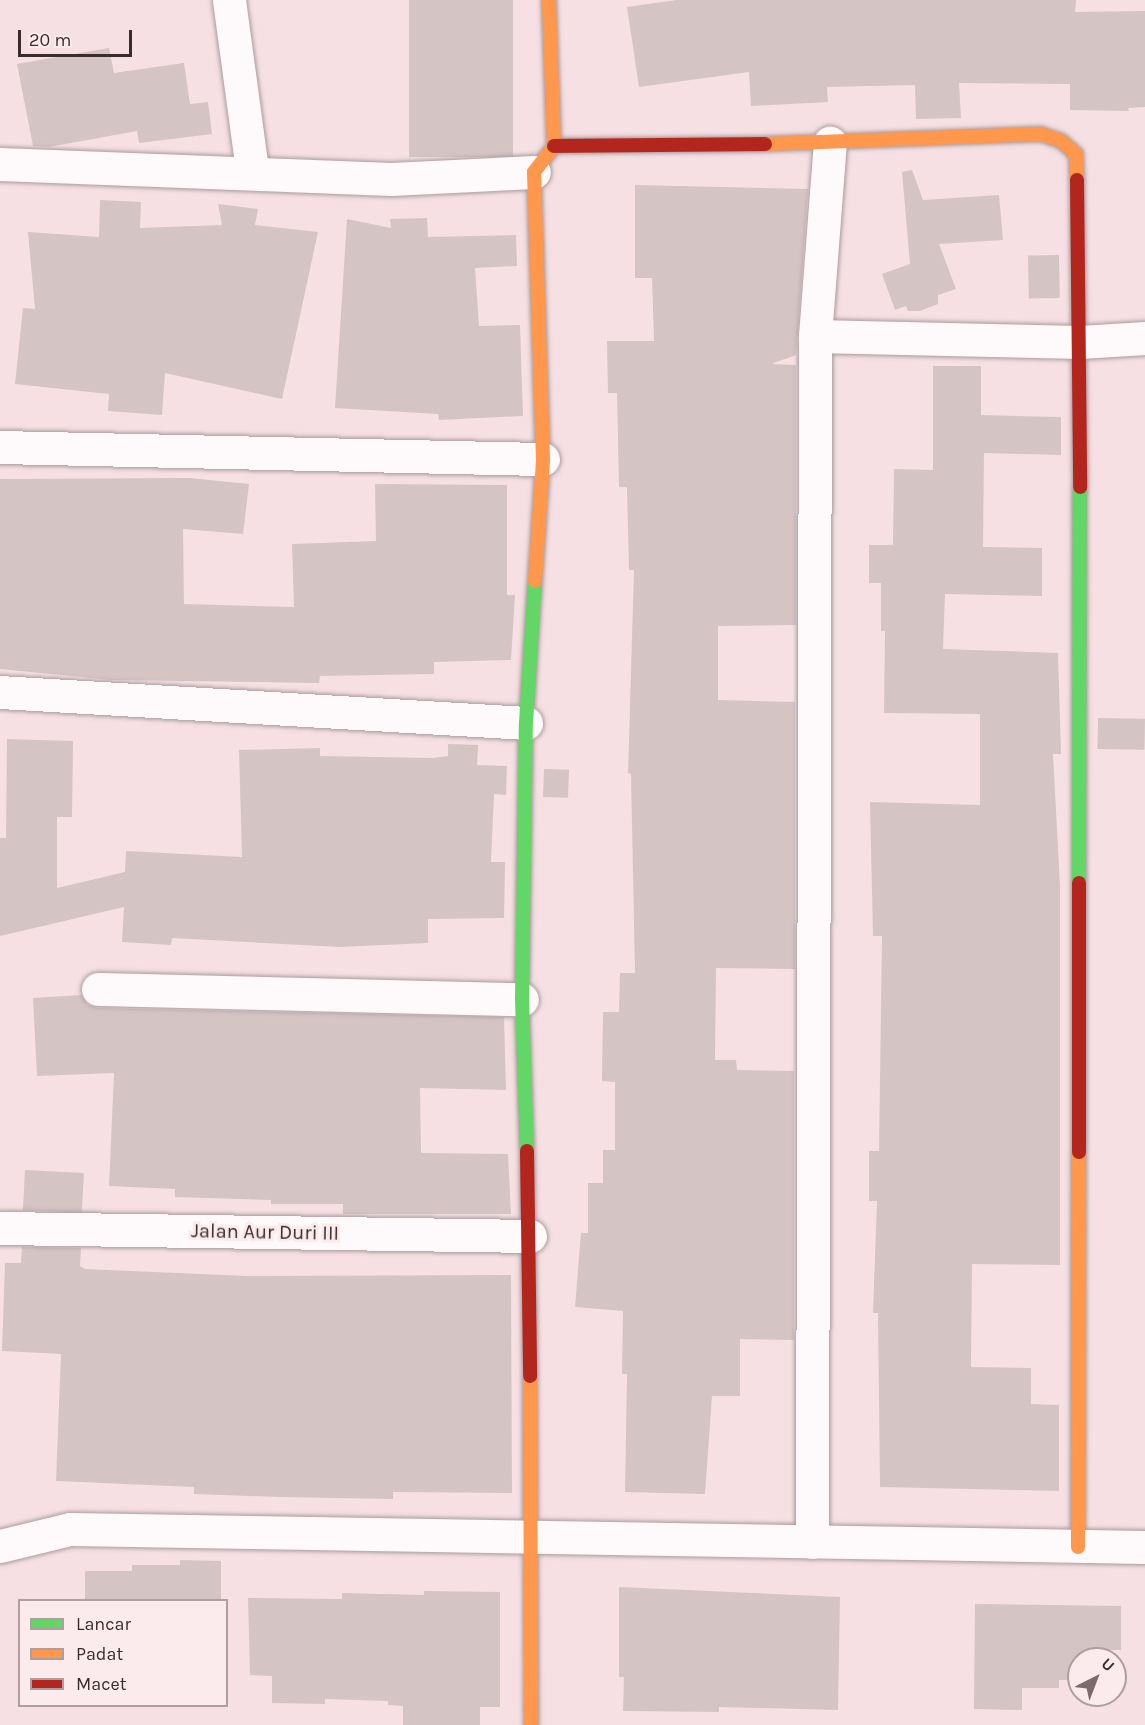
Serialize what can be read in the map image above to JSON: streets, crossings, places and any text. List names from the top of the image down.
{
  "streets": {
    "street": ["Jalan Aur Duri III"]
  },
  "legend": ["Lancar", "Padat", "Macet"],
  "scale_bar": "20 m",
  "north": "top right"
}
